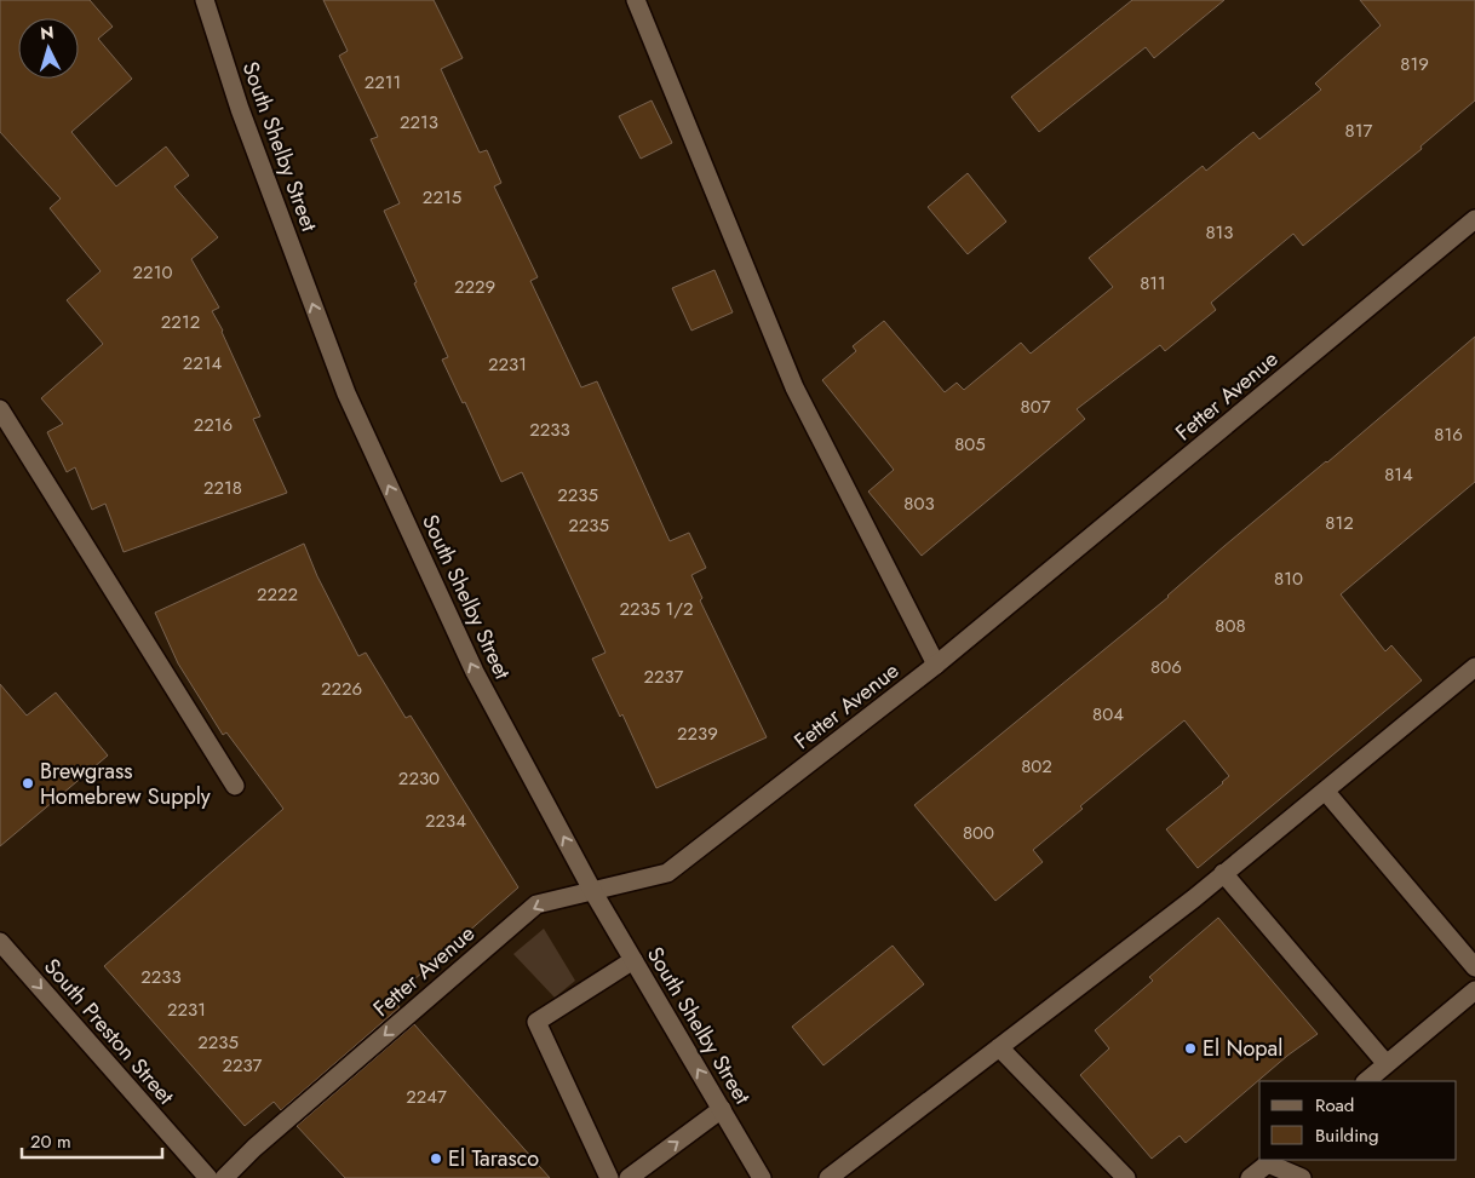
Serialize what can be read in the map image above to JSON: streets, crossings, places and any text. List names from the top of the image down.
{
  "streets": {
    "main road": ["South Shelby Street", "Fetter Avenue", "South Preston Street"]
  },
  "crossings": [
    ["South Shelby Street", "Fetter Avenue"]
  ],
  "one_way": ["South Shelby Street", "South Preston Street"],
  "places": ["Brewgrass Homebrew Supply", "El Nopal", "El Tarasco"],
  "house_numbers": [
    "819",
    "2211",
    "2213",
    "817",
    "2215",
    "813",
    "2210",
    "811",
    "2229",
    "2212",
    "2214",
    "2231",
    "807",
    "2216",
    "2233",
    "816",
    "805",
    "814",
    "2218",
    "2235",
    "803",
    "812",
    "2235",
    "810",
    "2222",
    "2235 1/2",
    "808",
    "806",
    "2237",
    "2226",
    "804",
    "2239",
    "802",
    "2230",
    "2234",
    "800",
    "2233",
    "2231",
    "2235",
    "2237",
    "2247"
  ],
  "legend": ["Road", "Building"],
  "scale_bar": "20 m",
  "north": "top"
}
